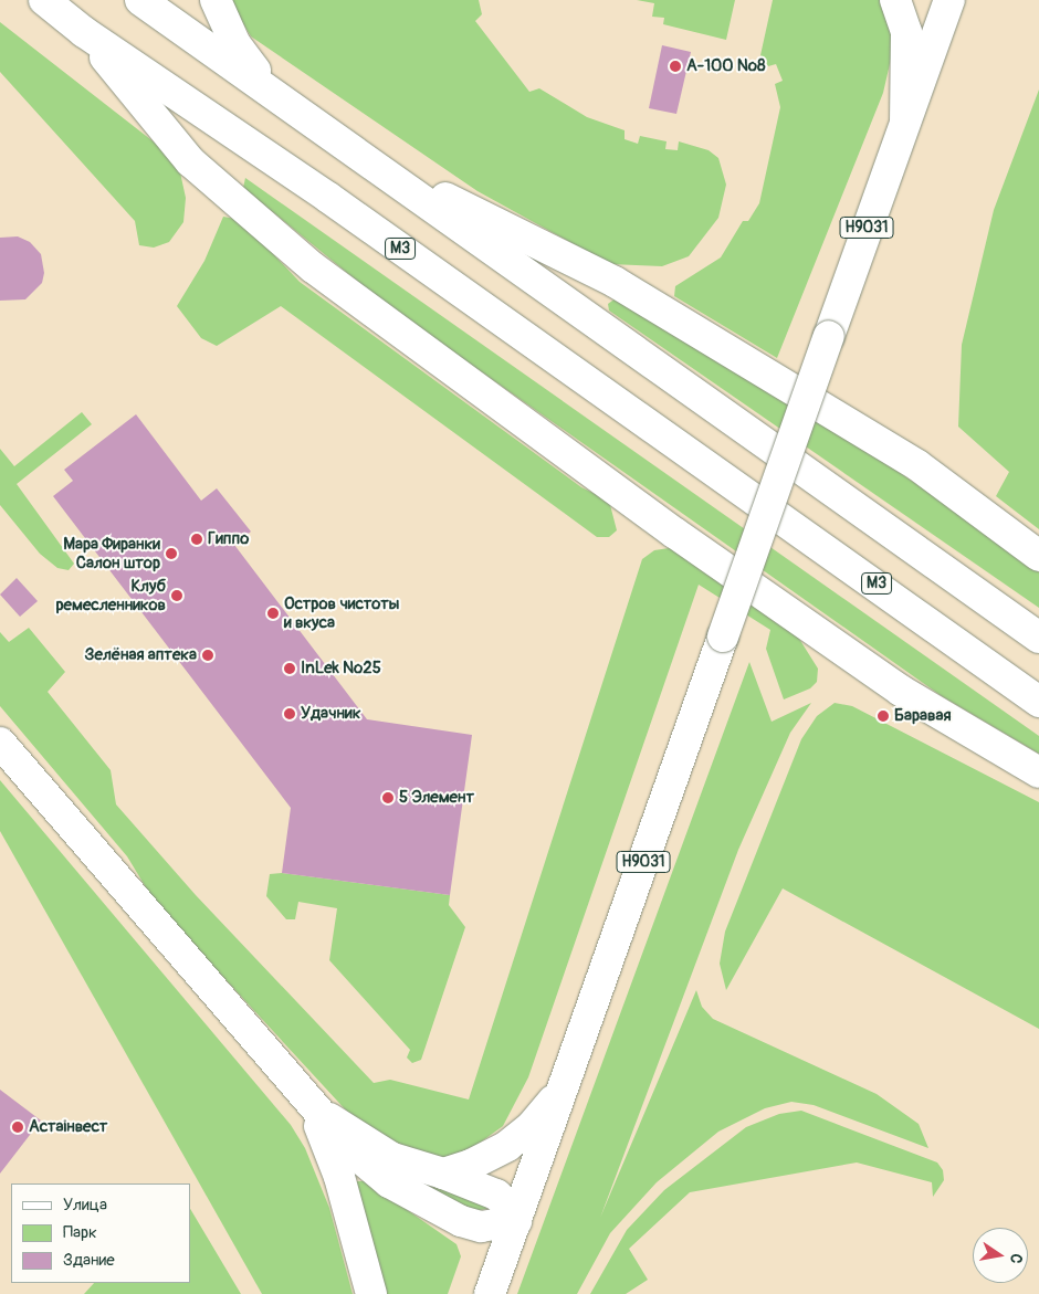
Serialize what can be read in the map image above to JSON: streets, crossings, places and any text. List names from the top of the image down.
{
  "streets": {
    "main road": ["Н9031", "М3"]
  },
  "places": [
    "А-100 №8",
    "Гиппо",
    "Мара Фиранки Салон штор",
    "Клуб ремесленников",
    "Остров чистоты и вкуса",
    "Зелёная аптека",
    "InLek №25",
    "Удачник",
    "Баравая",
    "5 Элемент",
    "Астаінвест"
  ],
  "legend": ["Улица", "Парк", "Здание"],
  "north": "right"
}
